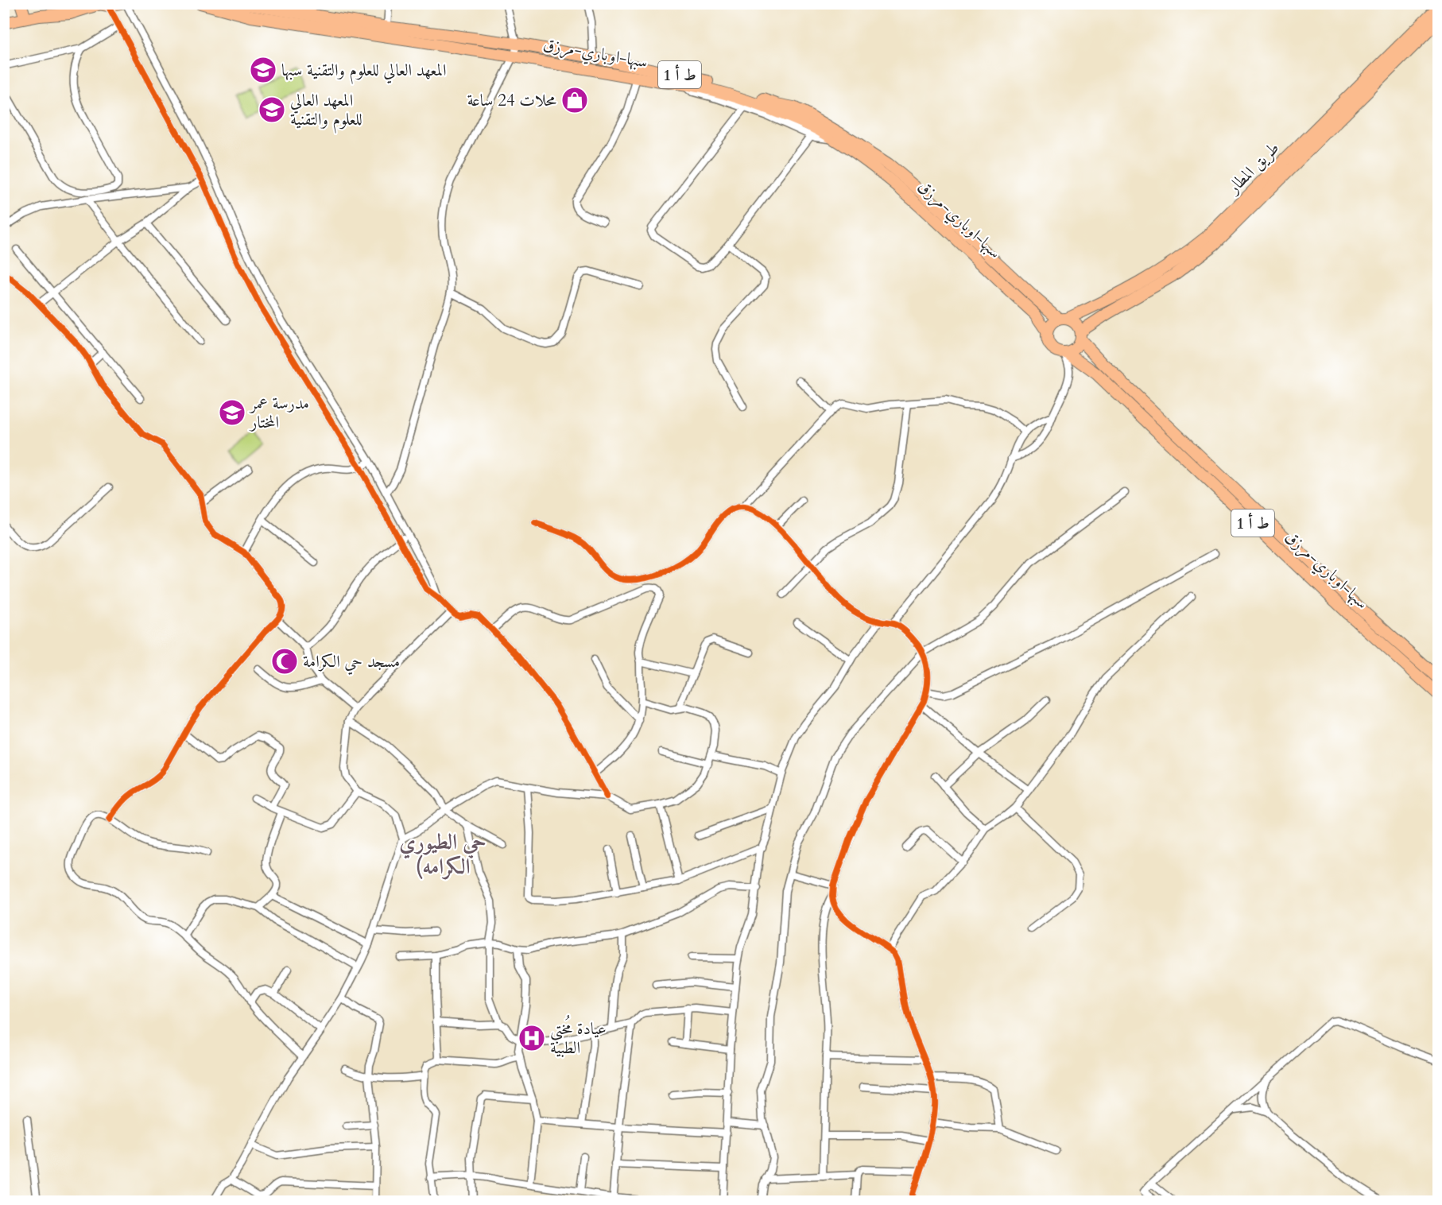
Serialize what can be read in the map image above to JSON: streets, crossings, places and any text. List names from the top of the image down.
{
  "streets": {
    "main road": ["سبها-اوباري-مرزق", "ط أ 1", "طريق المطار"]
  },
  "crossings": [
    ["سبها-اوباري-مرزق", "طريق المطار"]
  ],
  "districts": ["حي الطيوري (الكرامه"],
  "places": {
    "school or university": ["المعهد العالي للعلوم والتقنية سبها", "المعهد العالي للعلوم والتقنية", "مدرسة عمر المختار"],
    "shop": ["محلات 24 ساعة"],
    "mosque": ["مسجد حي الكرامة"],
    "hospital": ["عيادة مُختي الطبية"]
  }
}
